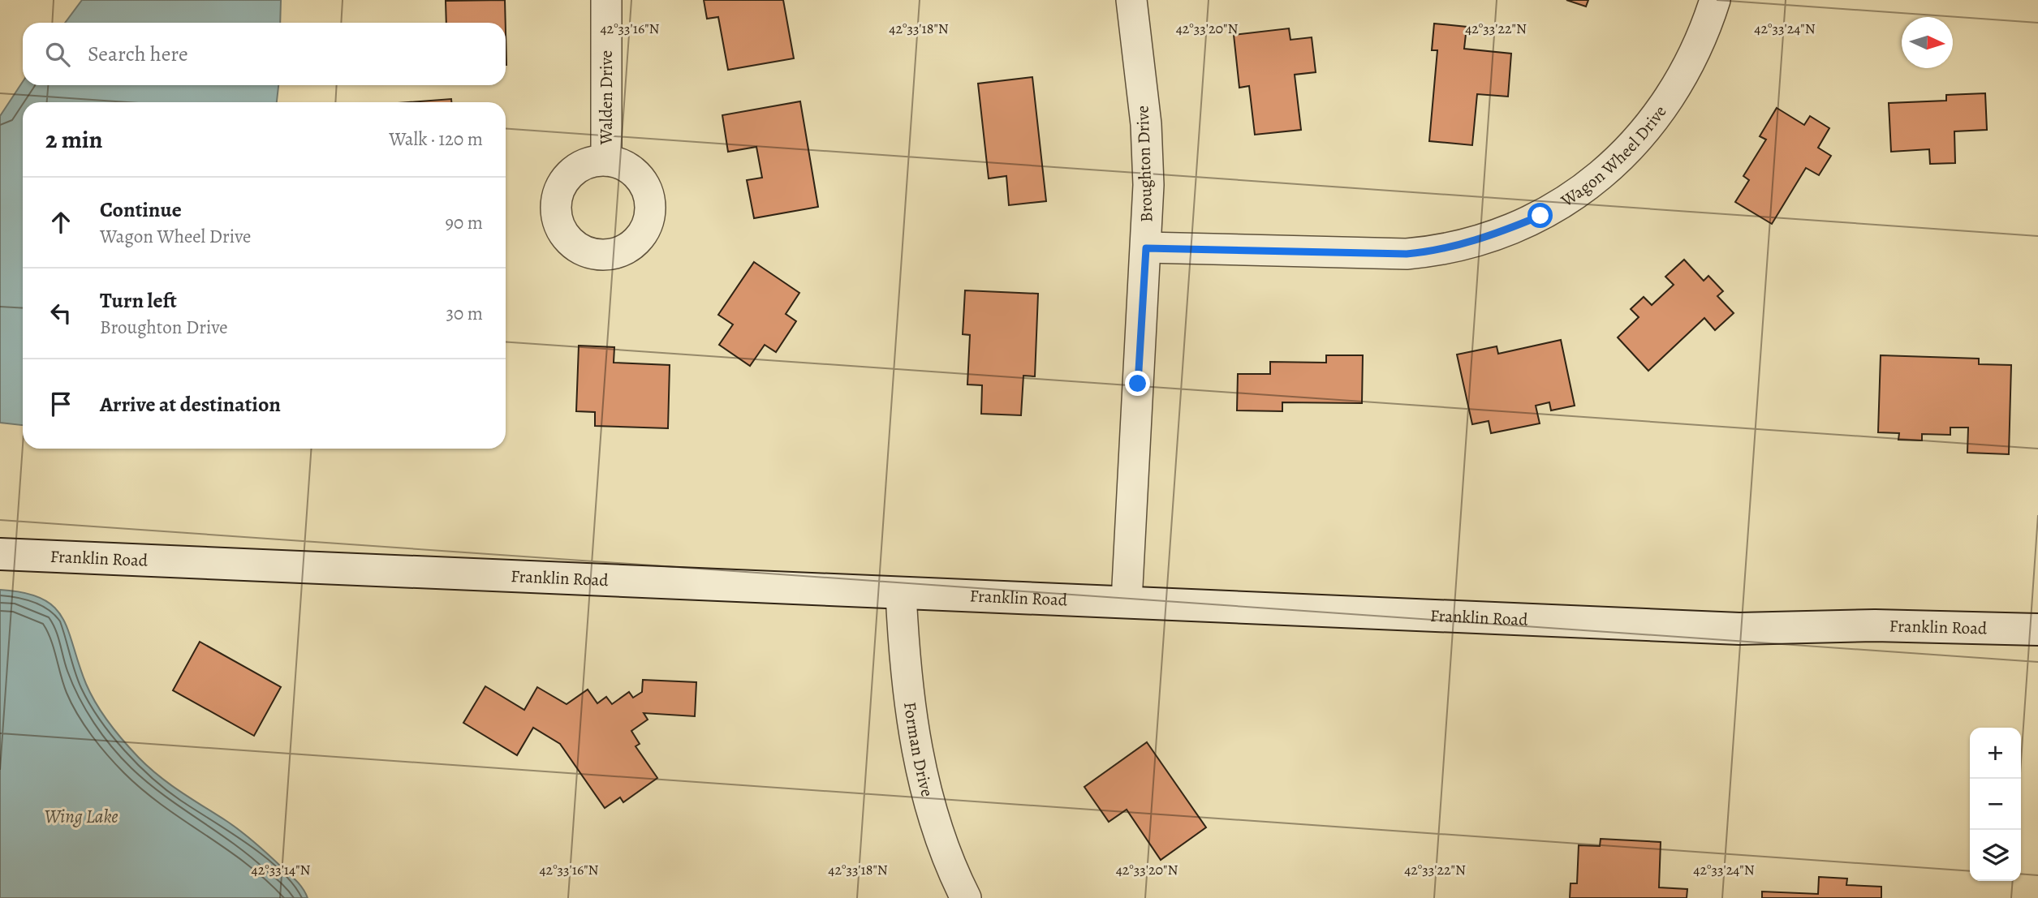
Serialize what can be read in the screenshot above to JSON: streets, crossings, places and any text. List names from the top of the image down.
{
  "streets": {
    "street": [
      "Walden Drive",
      "Wagon Wheel Drive",
      "Broughton Drive",
      "Franklin Road",
      "Forman Drive"
    ]
  },
  "crossings": [
    ["Wagon Wheel Drive", "Broughton Drive"],
    ["Broughton Drive", "Franklin Road"],
    ["Franklin Road", "Forman Drive"]
  ],
  "water": ["Wing Lake"],
  "north": "right",
  "page": {
    "search": "Search here",
    "heading": ["2 min", "Walk · 120 m"],
    "list": [
      ["Continue", "Wagon Wheel Drive", "90 m"],
      ["Turn left", "Broughton Drive", "30 m"],
      "Arrive at destination"
    ],
    "map_buttons": ["+", "−"]
  },
  "coordinates": [
    "42°33'16\"N",
    "42°33'18\"N",
    "42°33'20\"N",
    "42°33'22\"N",
    "42°33'24\"N",
    "42°33'14\"N"
  ]
}
